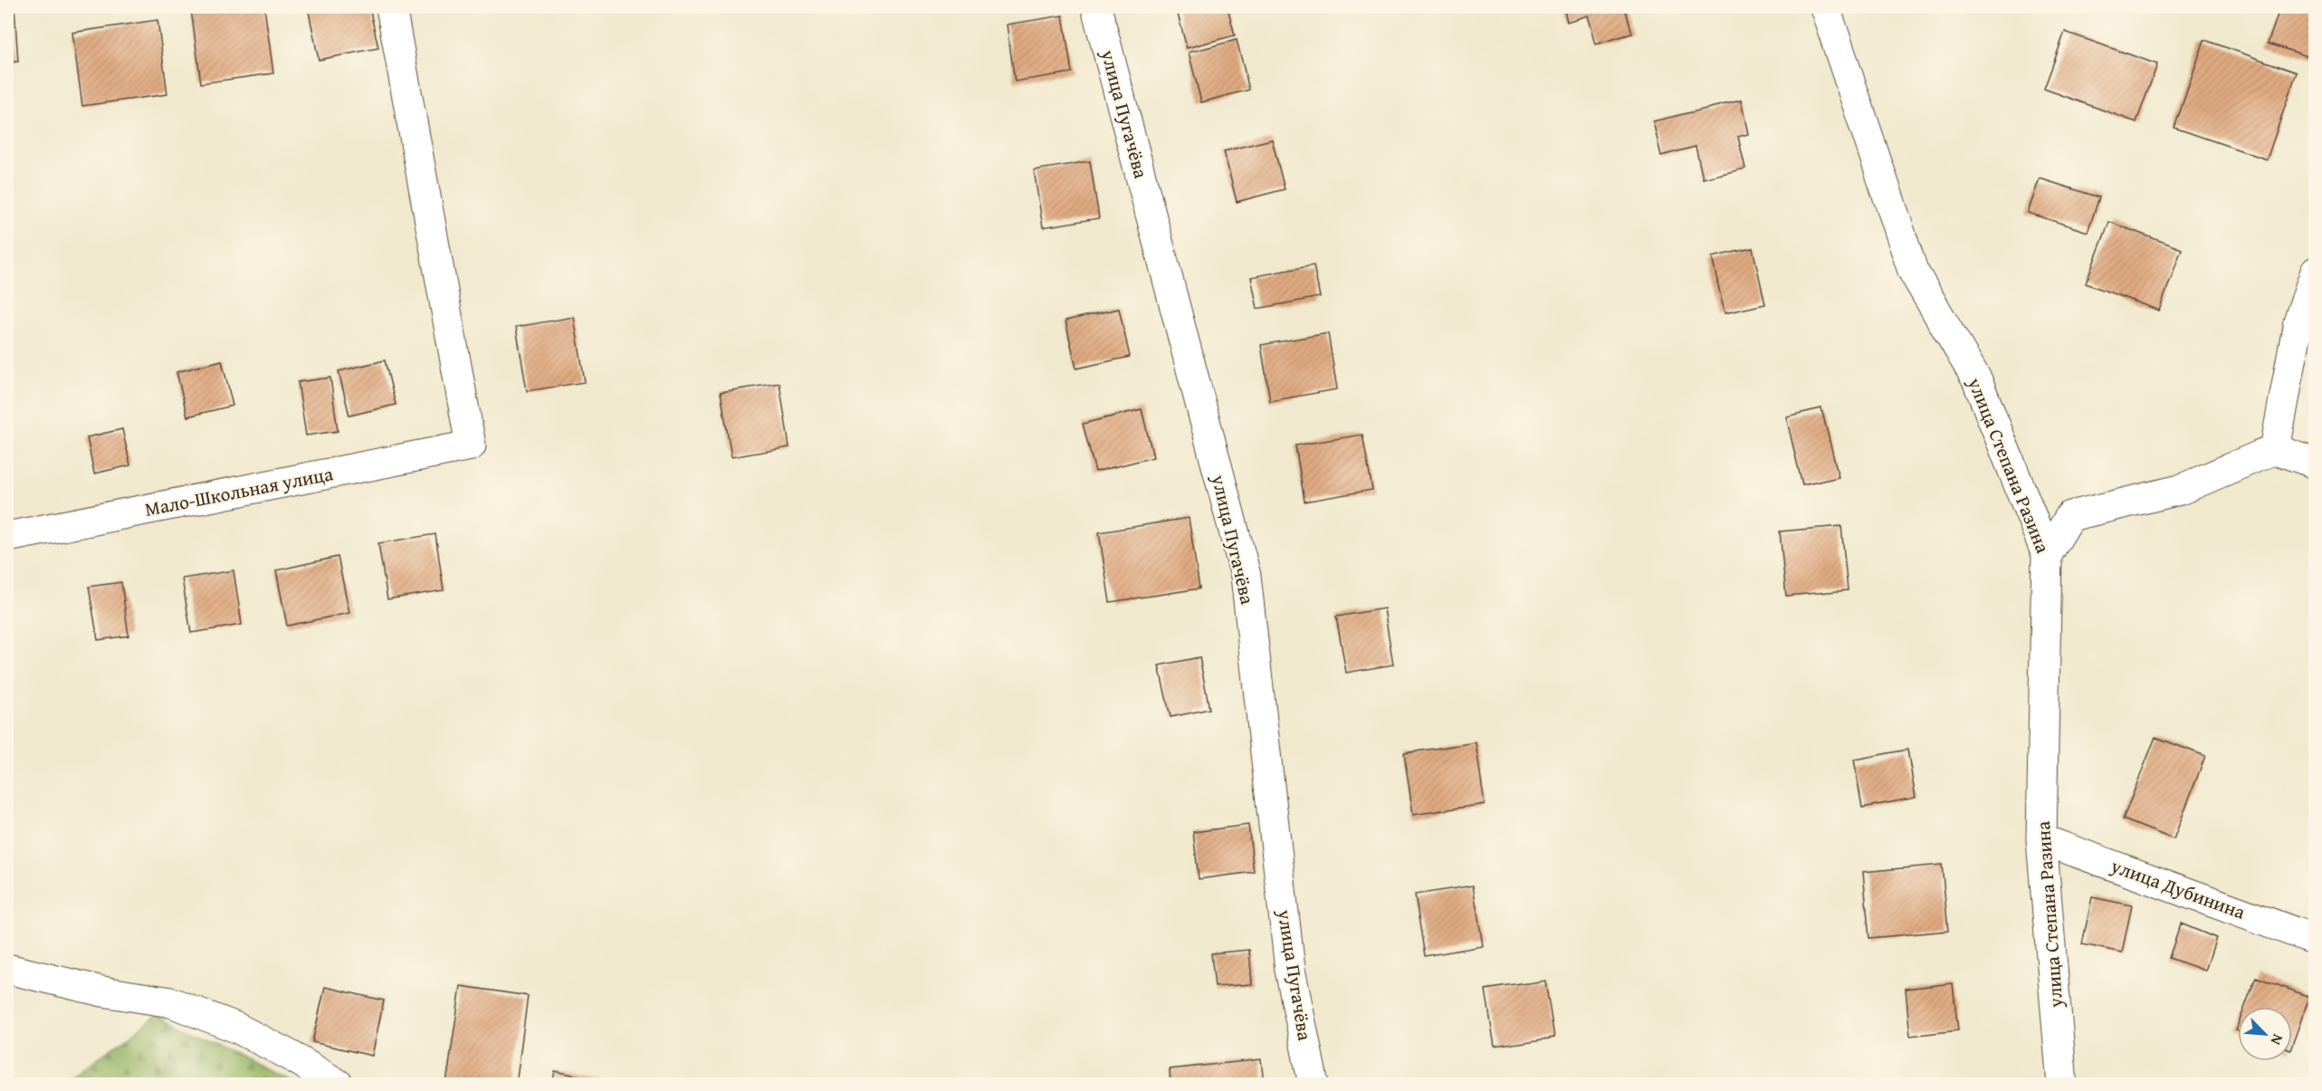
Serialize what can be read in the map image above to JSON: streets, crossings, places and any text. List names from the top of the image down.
{
  "streets": {
    "street": [
      "улица Пугачёва",
      "улица Степана Разина",
      "Мало-Школьная улица",
      "улица Дубинина"
    ]
  },
  "crossings": [
    ["улица Степана Разина", "улица Дубинина"]
  ],
  "north": "bottom right"
}
